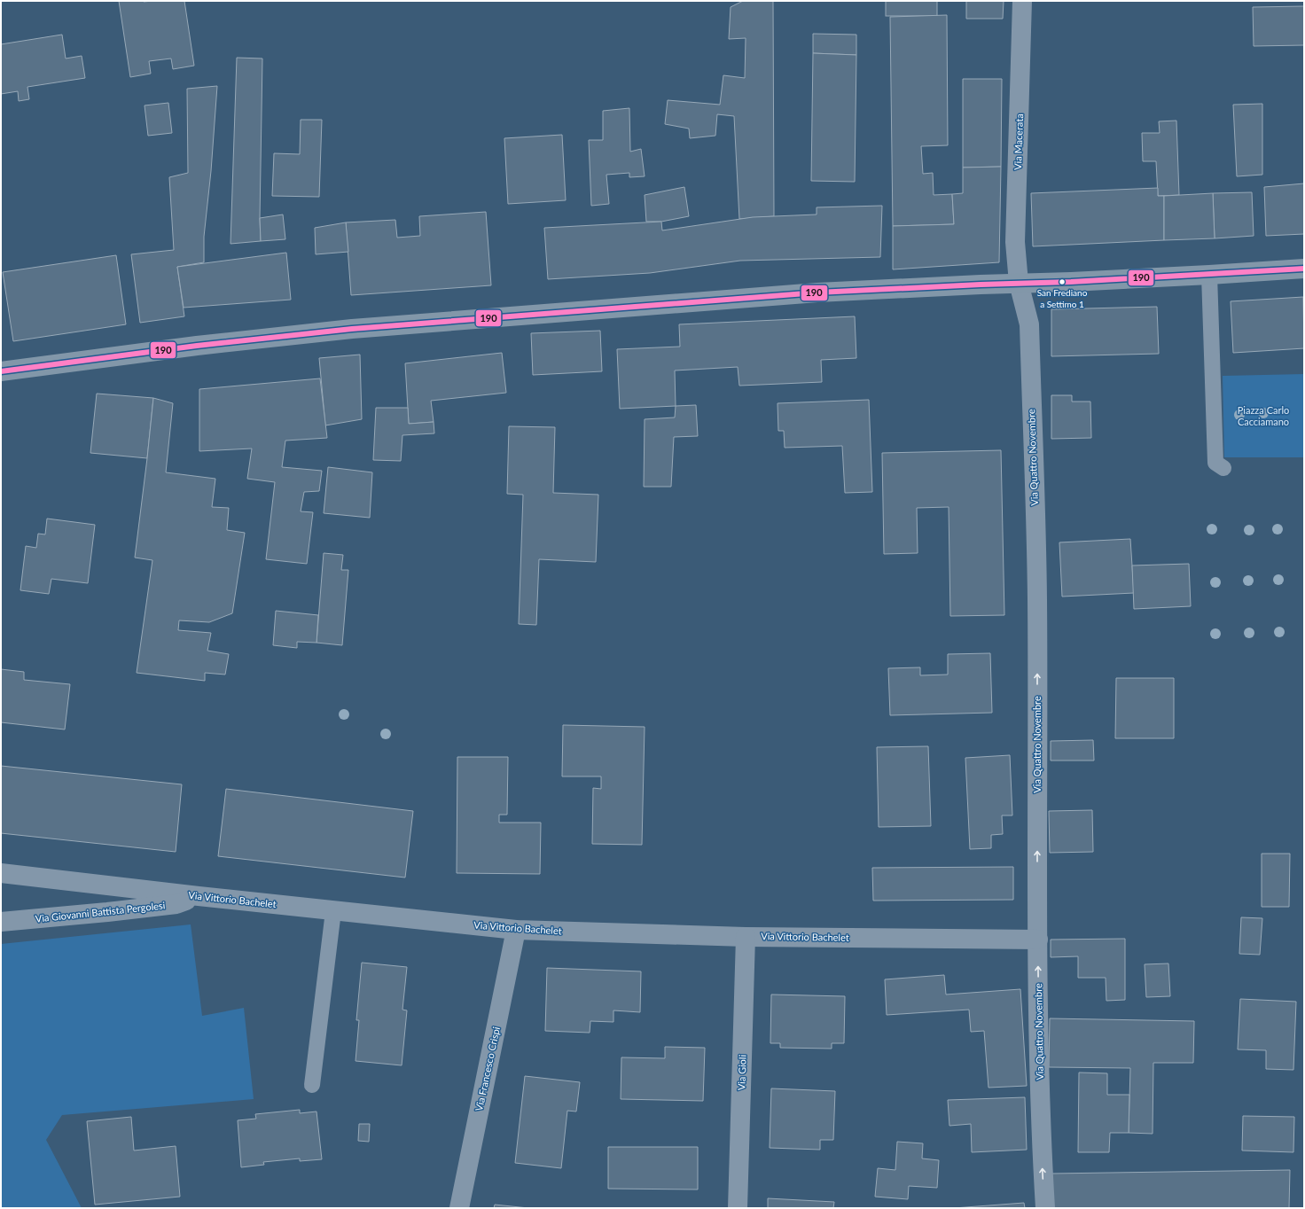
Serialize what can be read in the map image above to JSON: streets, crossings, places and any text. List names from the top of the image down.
{
  "streets": {
    "street": [
      "Via Macerata",
      "Via Quattro Novembre",
      "Via Vittorio Bachelet",
      "Via Giovanni Battista Pergolesi",
      "Via Francesco Crispi",
      "Via Gioli"
    ]
  },
  "crossings": [
    ["Via Macerata", "Via Quattro Novembre"],
    ["Via Quattro Novembre", "Via Vittorio Bachelet"],
    ["Via Vittorio Bachelet", "Via Giovanni Battista Pergolesi"],
    ["Via Vittorio Bachelet", "Via Francesco Crispi"],
    ["Via Vittorio Bachelet", "Via Gioli"]
  ],
  "one_way": ["Via Quattro Novembre"],
  "parks": ["Piazza Carlo Cacciamano"],
  "places": ["San Frediano a Settimo 1"],
  "lines": ["transit line 190"]
}
